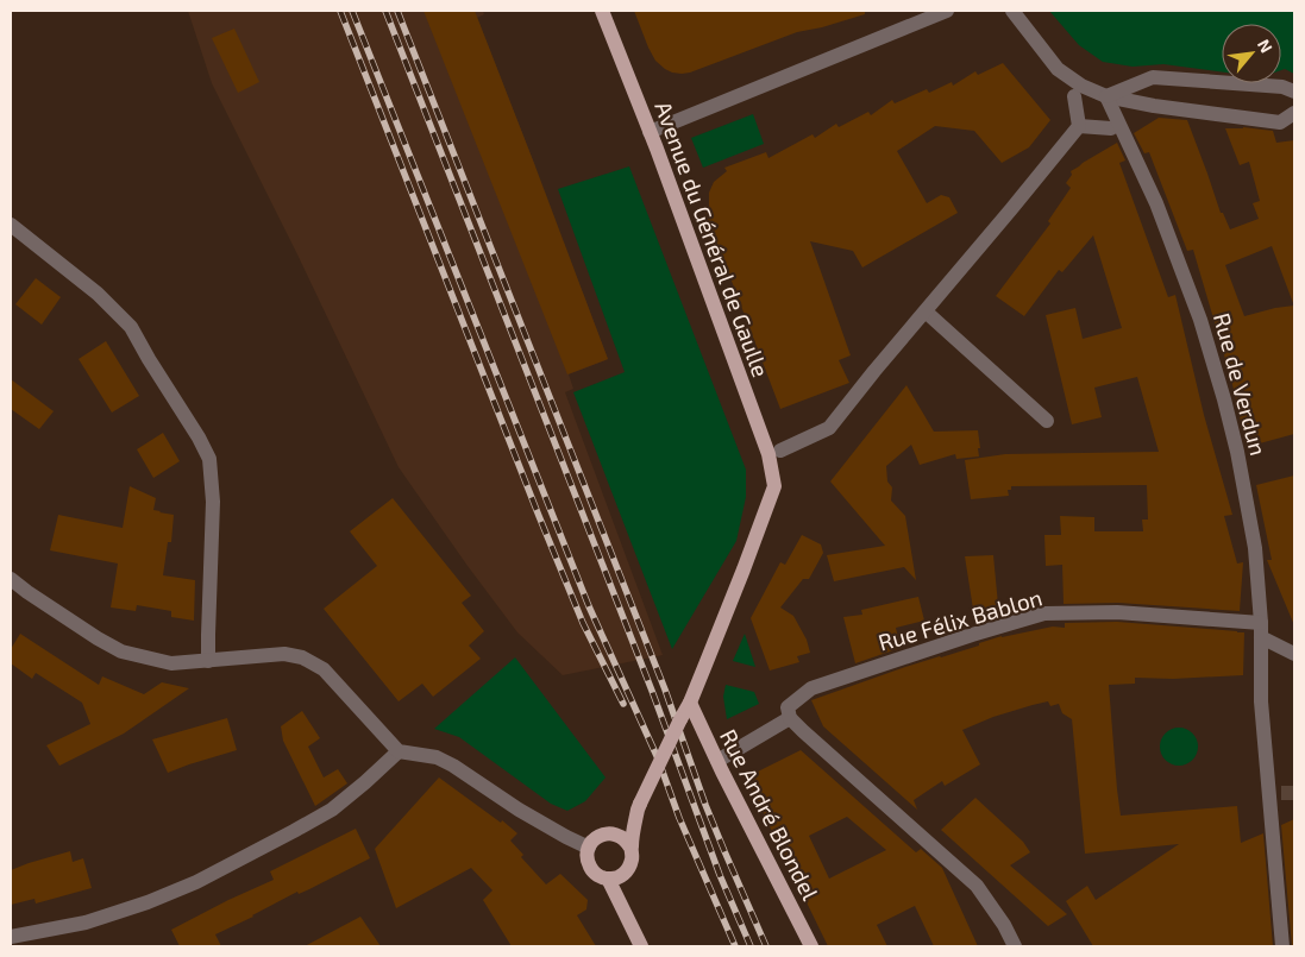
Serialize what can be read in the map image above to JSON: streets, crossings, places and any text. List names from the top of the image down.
{
  "streets": {
    "main road": ["Avenue du Général de Gaulle", "Rue André Blondel"],
    "street": ["Rue de Verdun", "Rue Félix Bablon"]
  },
  "crossings": [
    ["Avenue du Général de Gaulle", "Rue André Blondel"],
    ["Rue de Verdun", "Rue Félix Bablon"],
    ["Rue Félix Bablon", "Rue André Blondel"]
  ],
  "north": "top right"
}
